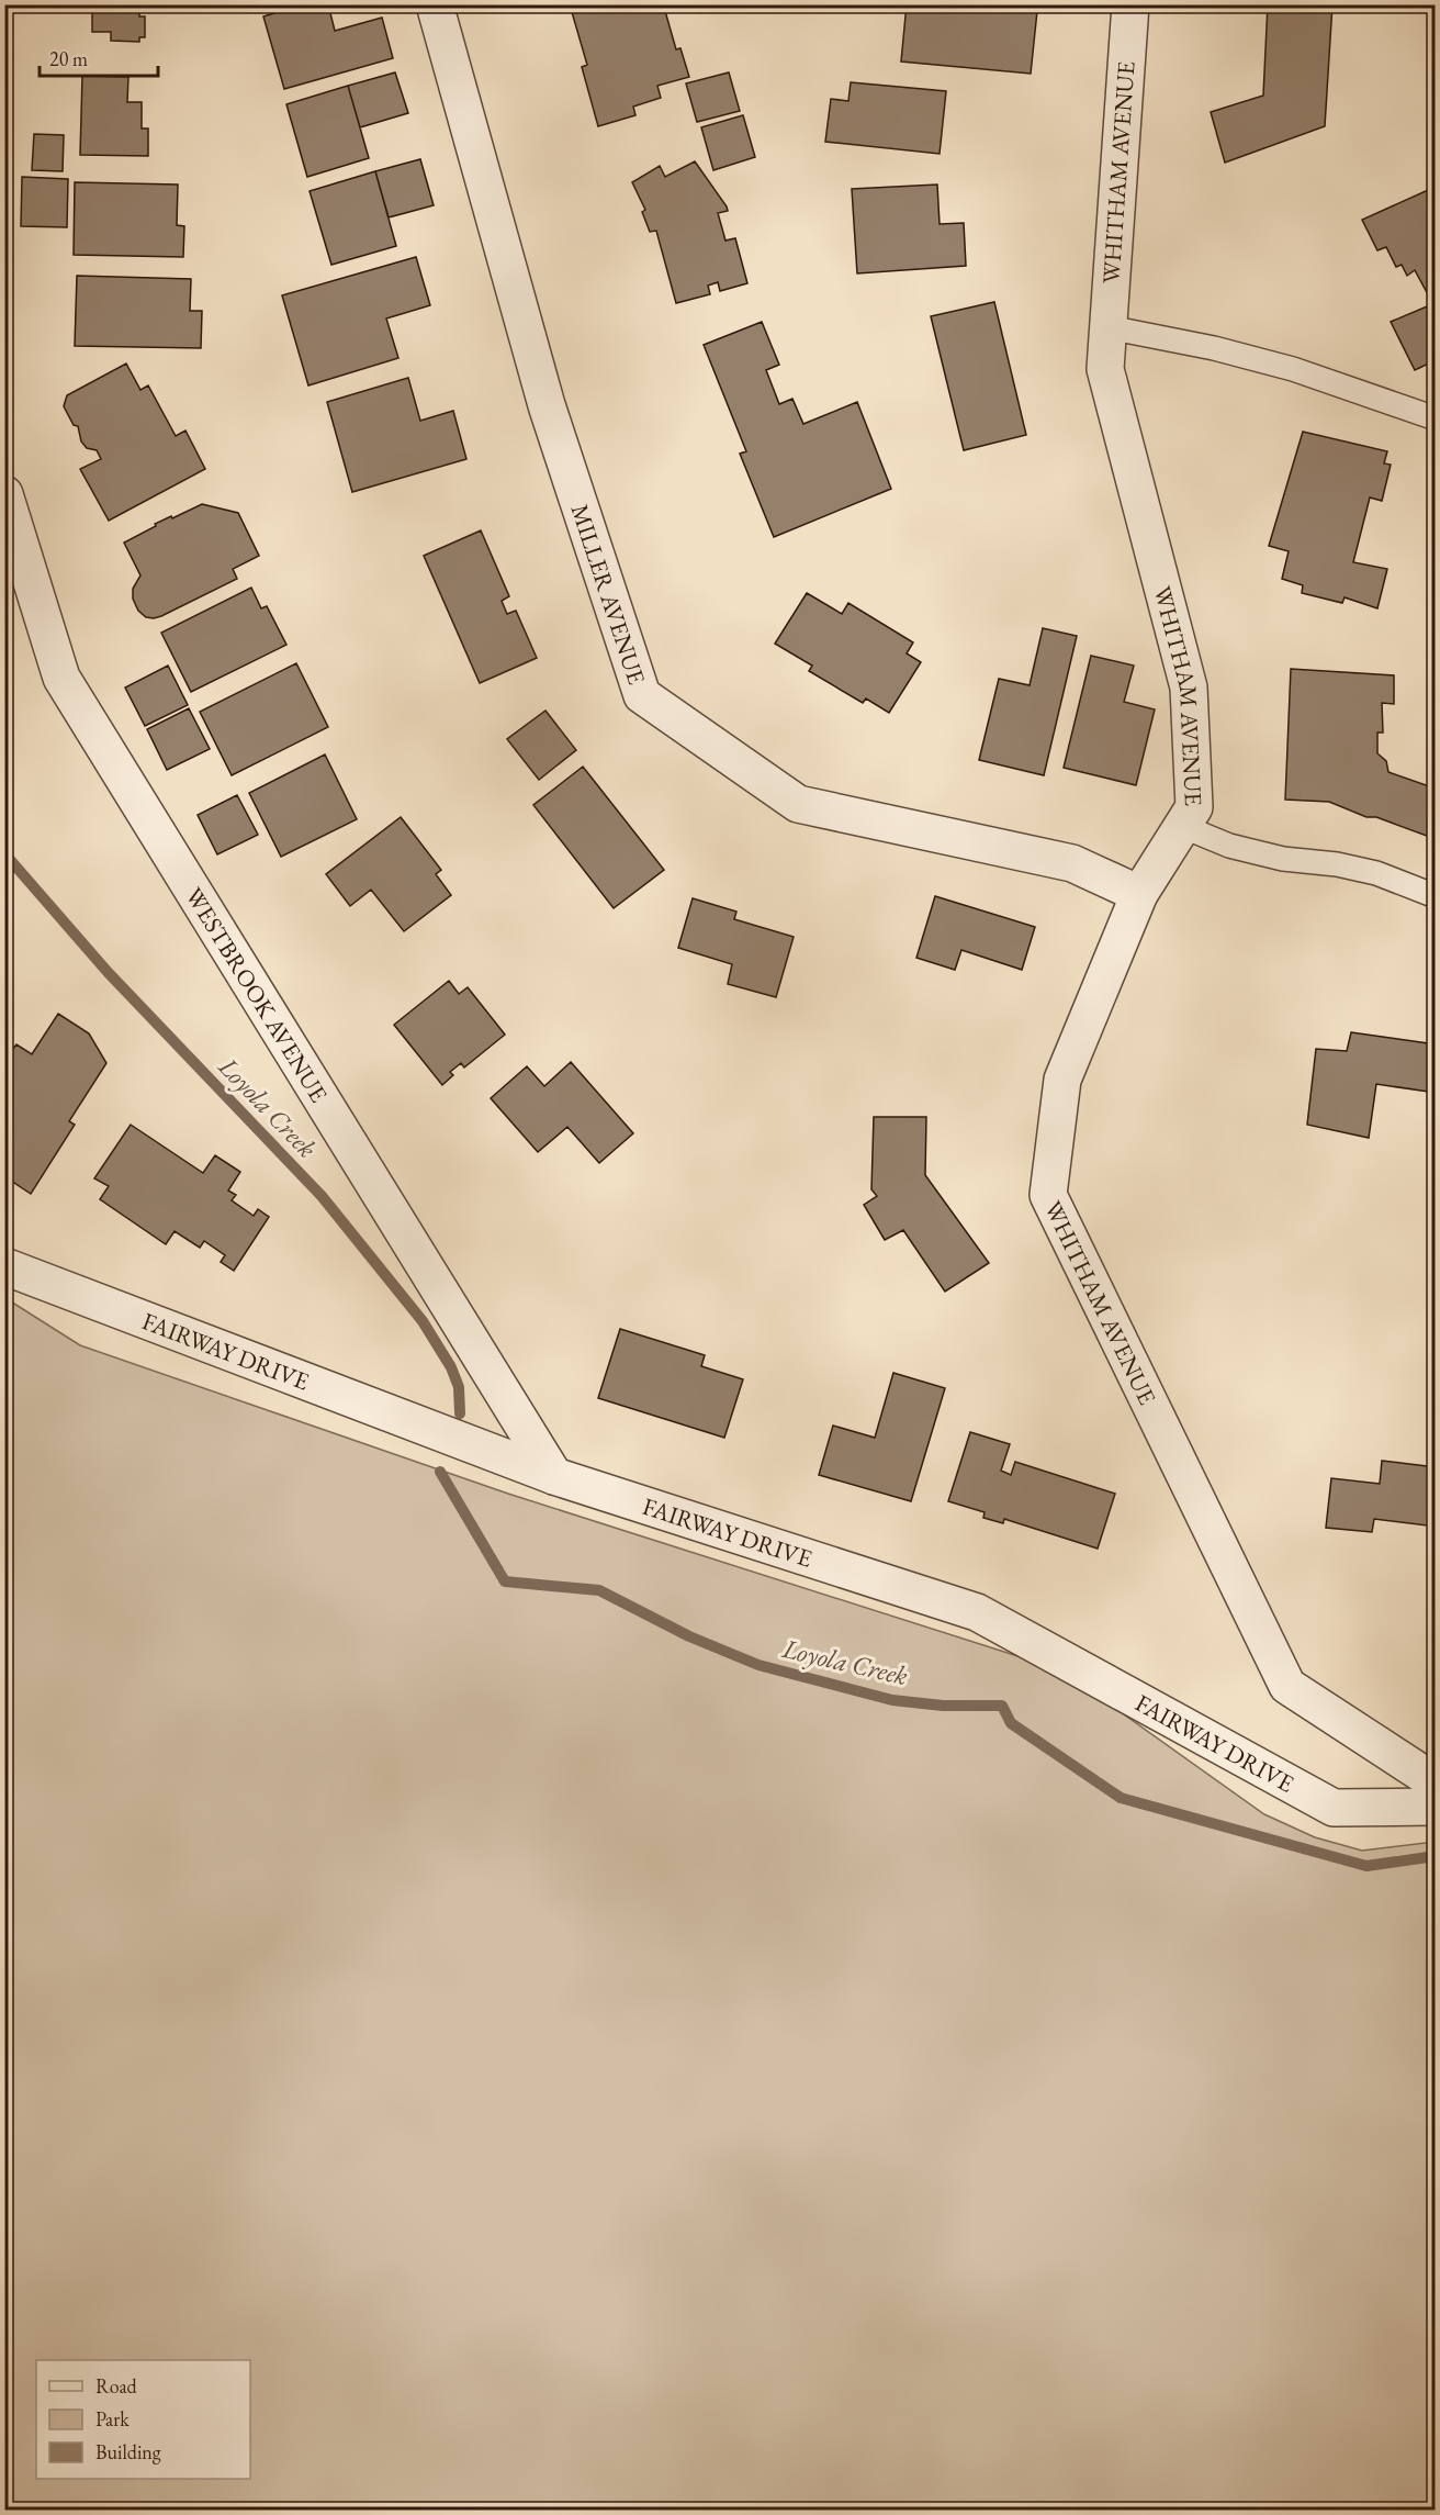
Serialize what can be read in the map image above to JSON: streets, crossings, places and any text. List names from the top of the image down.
{
  "streets": {
    "street": [
      "WHITHAM AVENUE",
      "MILLER AVENUE",
      "WESTBROOK AVENUE",
      "FAIRWAY DRIVE"
    ]
  },
  "crossings": [
    ["WHITHAM AVENUE", "MILLER AVENUE"],
    ["WESTBROOK AVENUE", "FAIRWAY DRIVE"]
  ],
  "water": ["Loyola Creek"],
  "legend": ["Road", "Park", "Building"],
  "scale_bar": "20 m"
}
